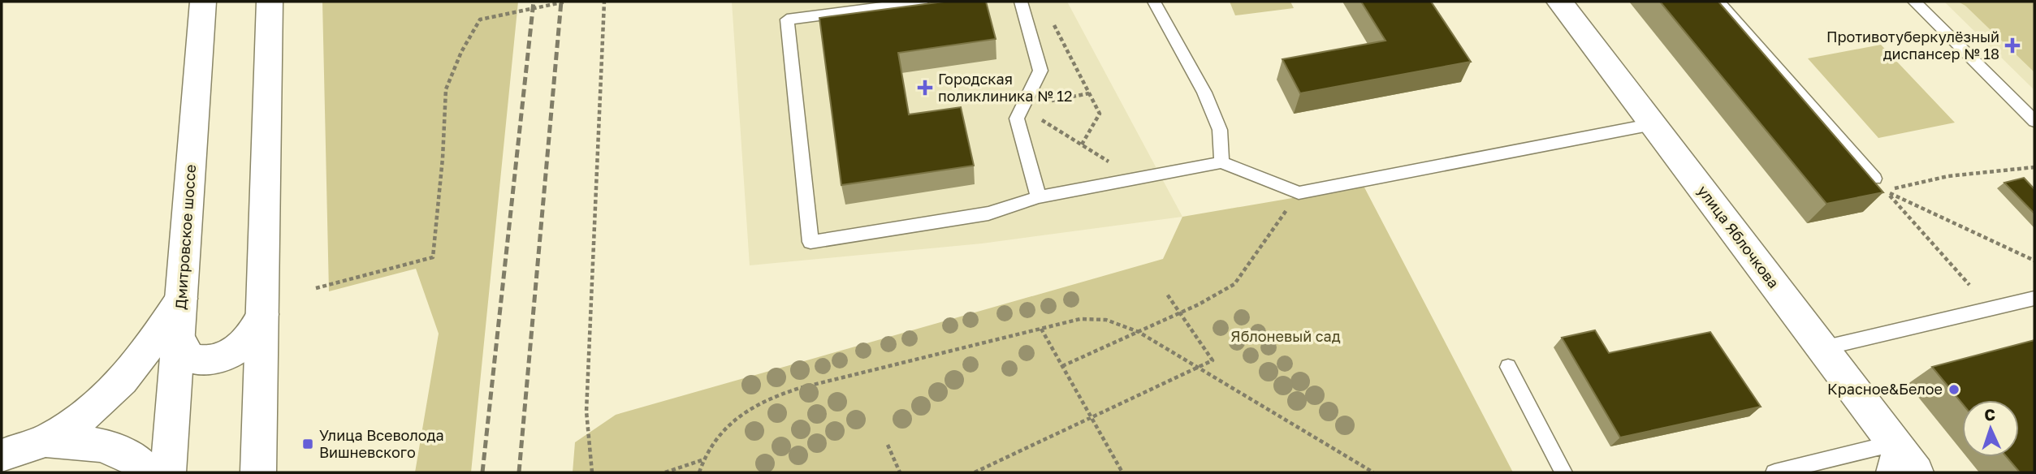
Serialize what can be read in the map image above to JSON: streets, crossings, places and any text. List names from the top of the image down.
{
  "streets": {
    "main road": ["Дмитровское шоссе", "улица Яблочкова"]
  },
  "parks": ["Яблоневый сад"],
  "places": {
    "health": ["Противотуберкулёзный диспансер № 18", "Городская поликлиника № 12"],
    "other": ["Красное&Белое"],
    "transit": ["Улица Всеволода Вишневского"]
  },
  "north": "top"
}
